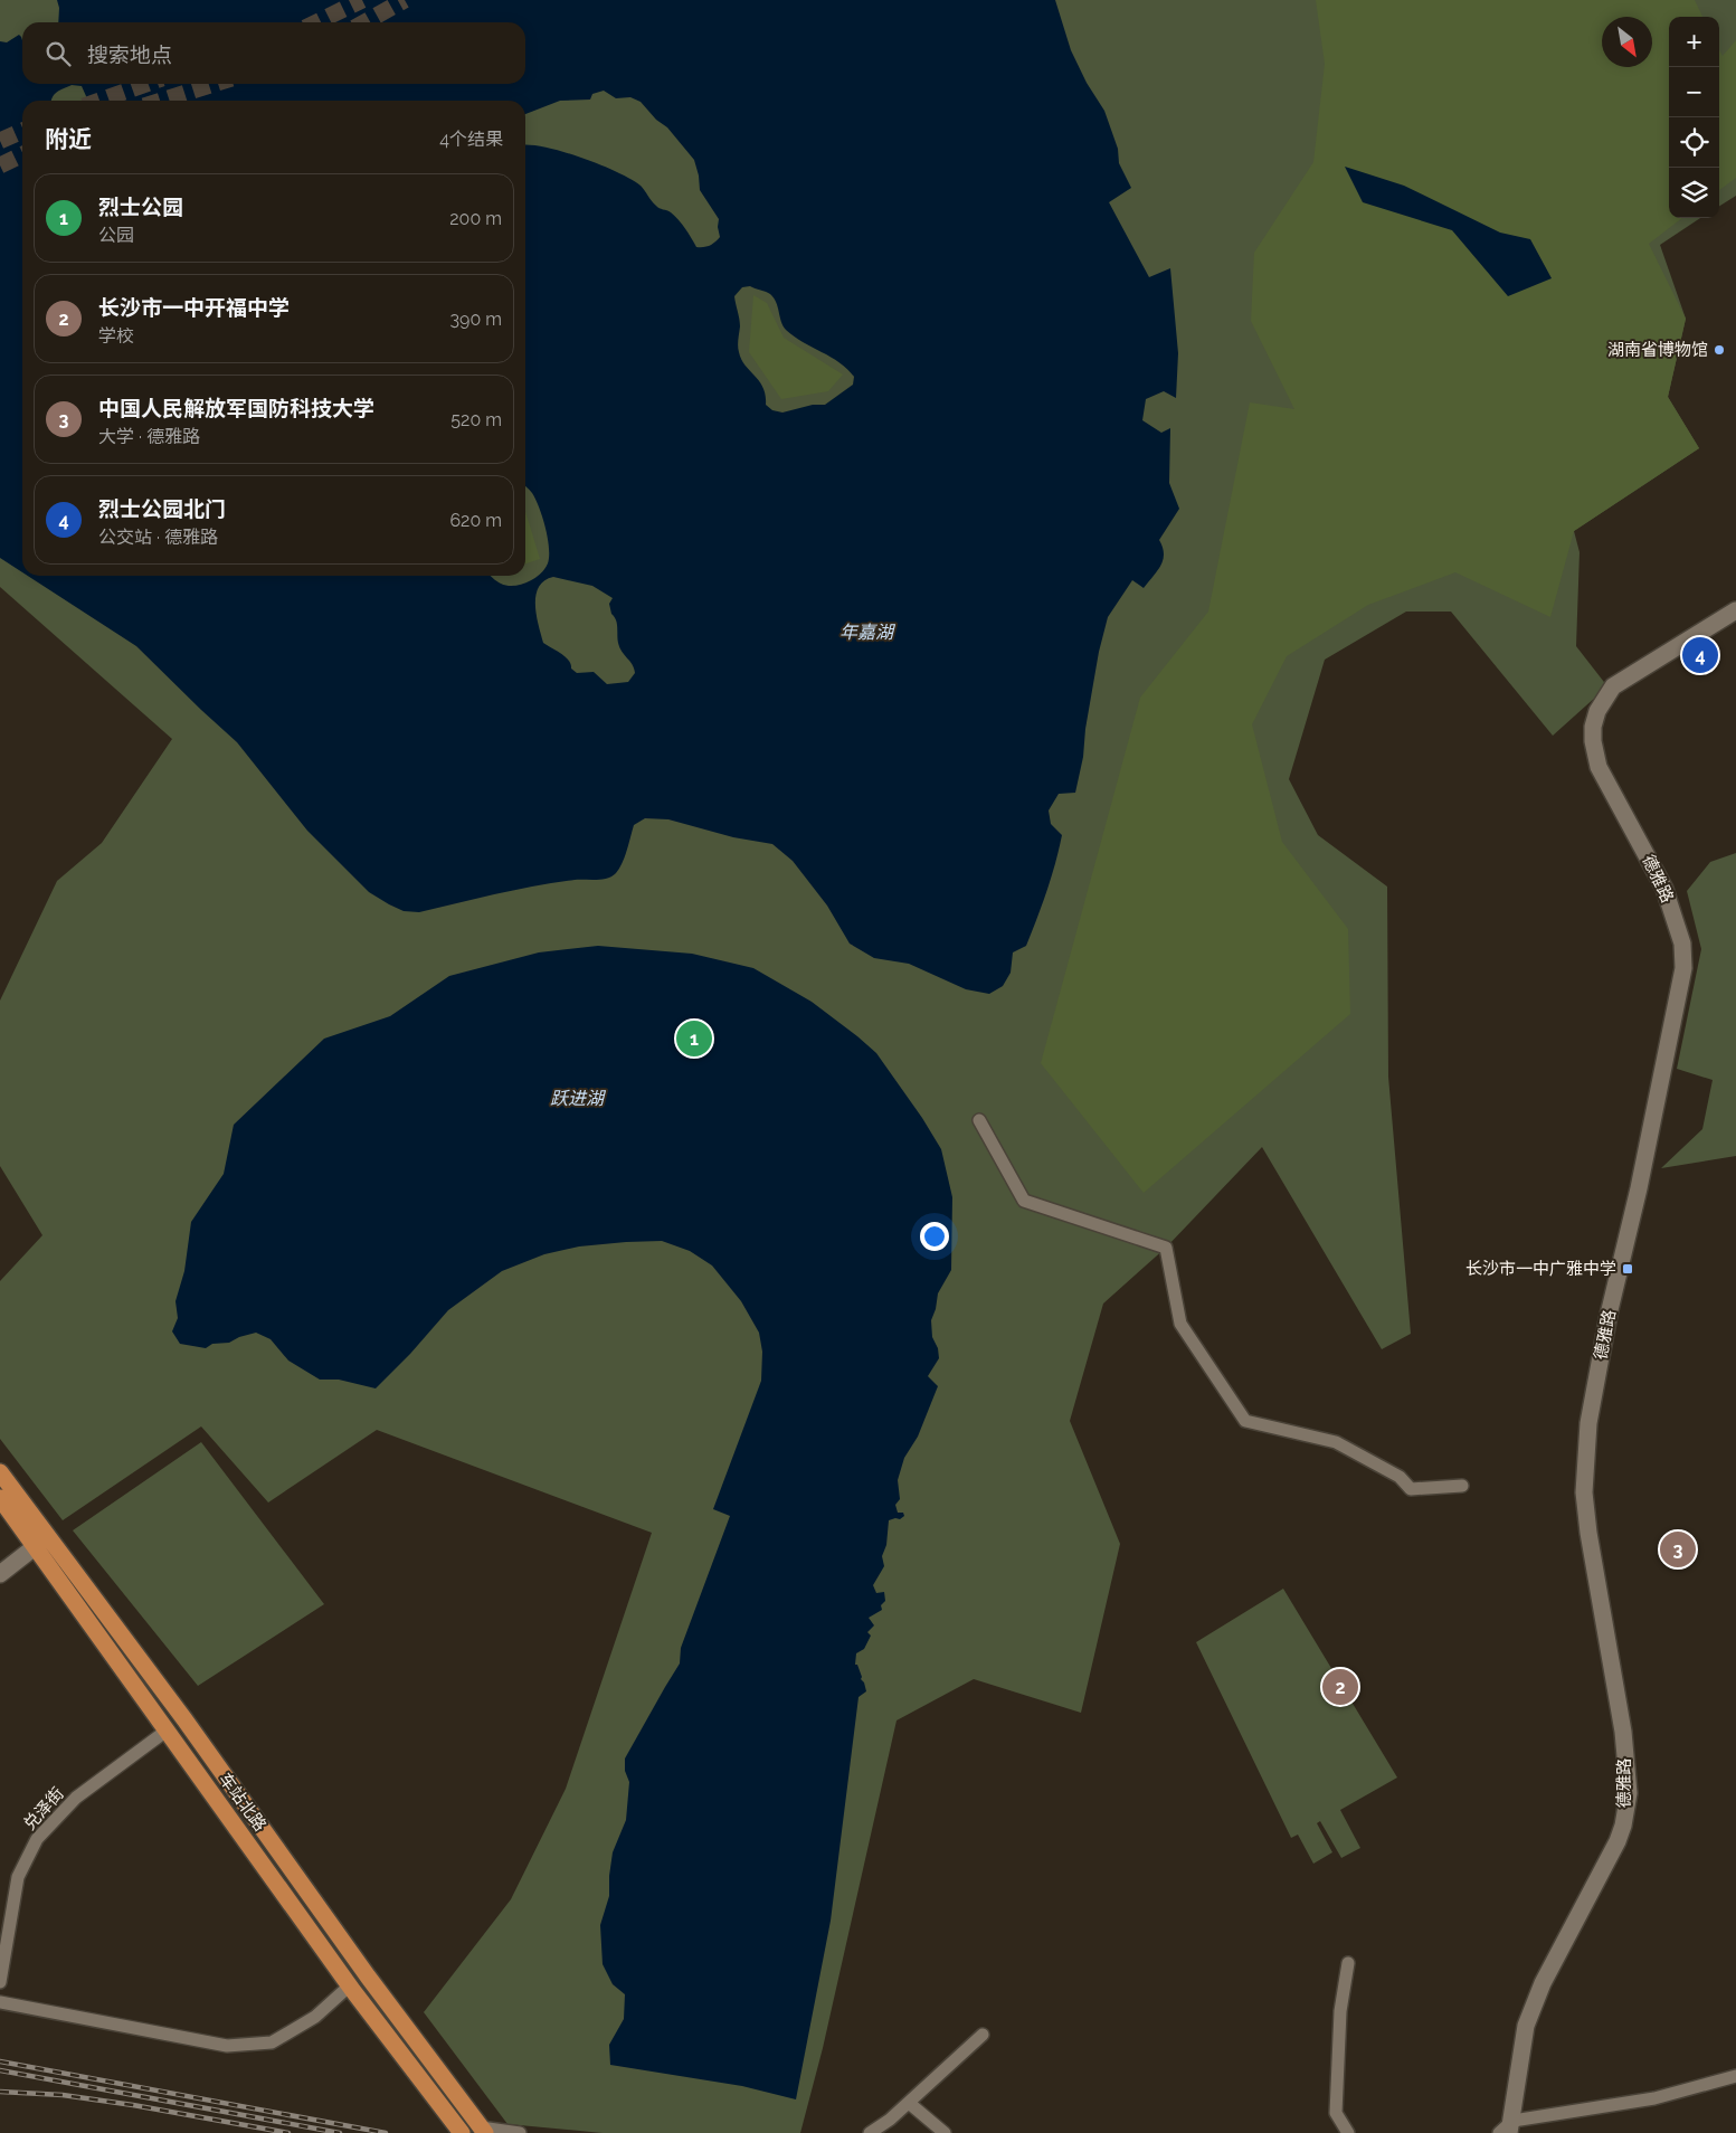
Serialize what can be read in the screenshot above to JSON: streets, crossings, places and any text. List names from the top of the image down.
{
  "streets": {
    "main road": ["车站北路"],
    "street": ["德雅路", "兑泽街"]
  },
  "crossings": [
    ["车站北路", "兑泽街"]
  ],
  "water": ["年嘉湖", "跃进湖"],
  "places": {
    "other": ["湖南省博物馆"],
    "transit": ["长沙市一中广雅中学"]
  },
  "north": "bottom right",
  "page": {
    "map_buttons": ["+", "−"],
    "search": "搜索地点",
    "heading": ["附近", "4个结果"],
    "list": [
      {
        "mark": "1",
        "name": "烈士公园",
        "note": "公园",
        "value": "200 m"
      },
      {
        "mark": "2",
        "name": "长沙市一中开福中学",
        "note": "学校",
        "value": "390 m"
      },
      {
        "mark": "3",
        "name": "中国人民解放军国防科技大学",
        "note": "大学 · 德雅路",
        "value": "520 m"
      },
      {
        "mark": "4",
        "name": "烈士公园北门",
        "note": "公交站 · 德雅路",
        "value": "620 m"
      }
    ],
    "pins": [
      "4",
      "1",
      "3",
      "2"
    ]
  }
}
